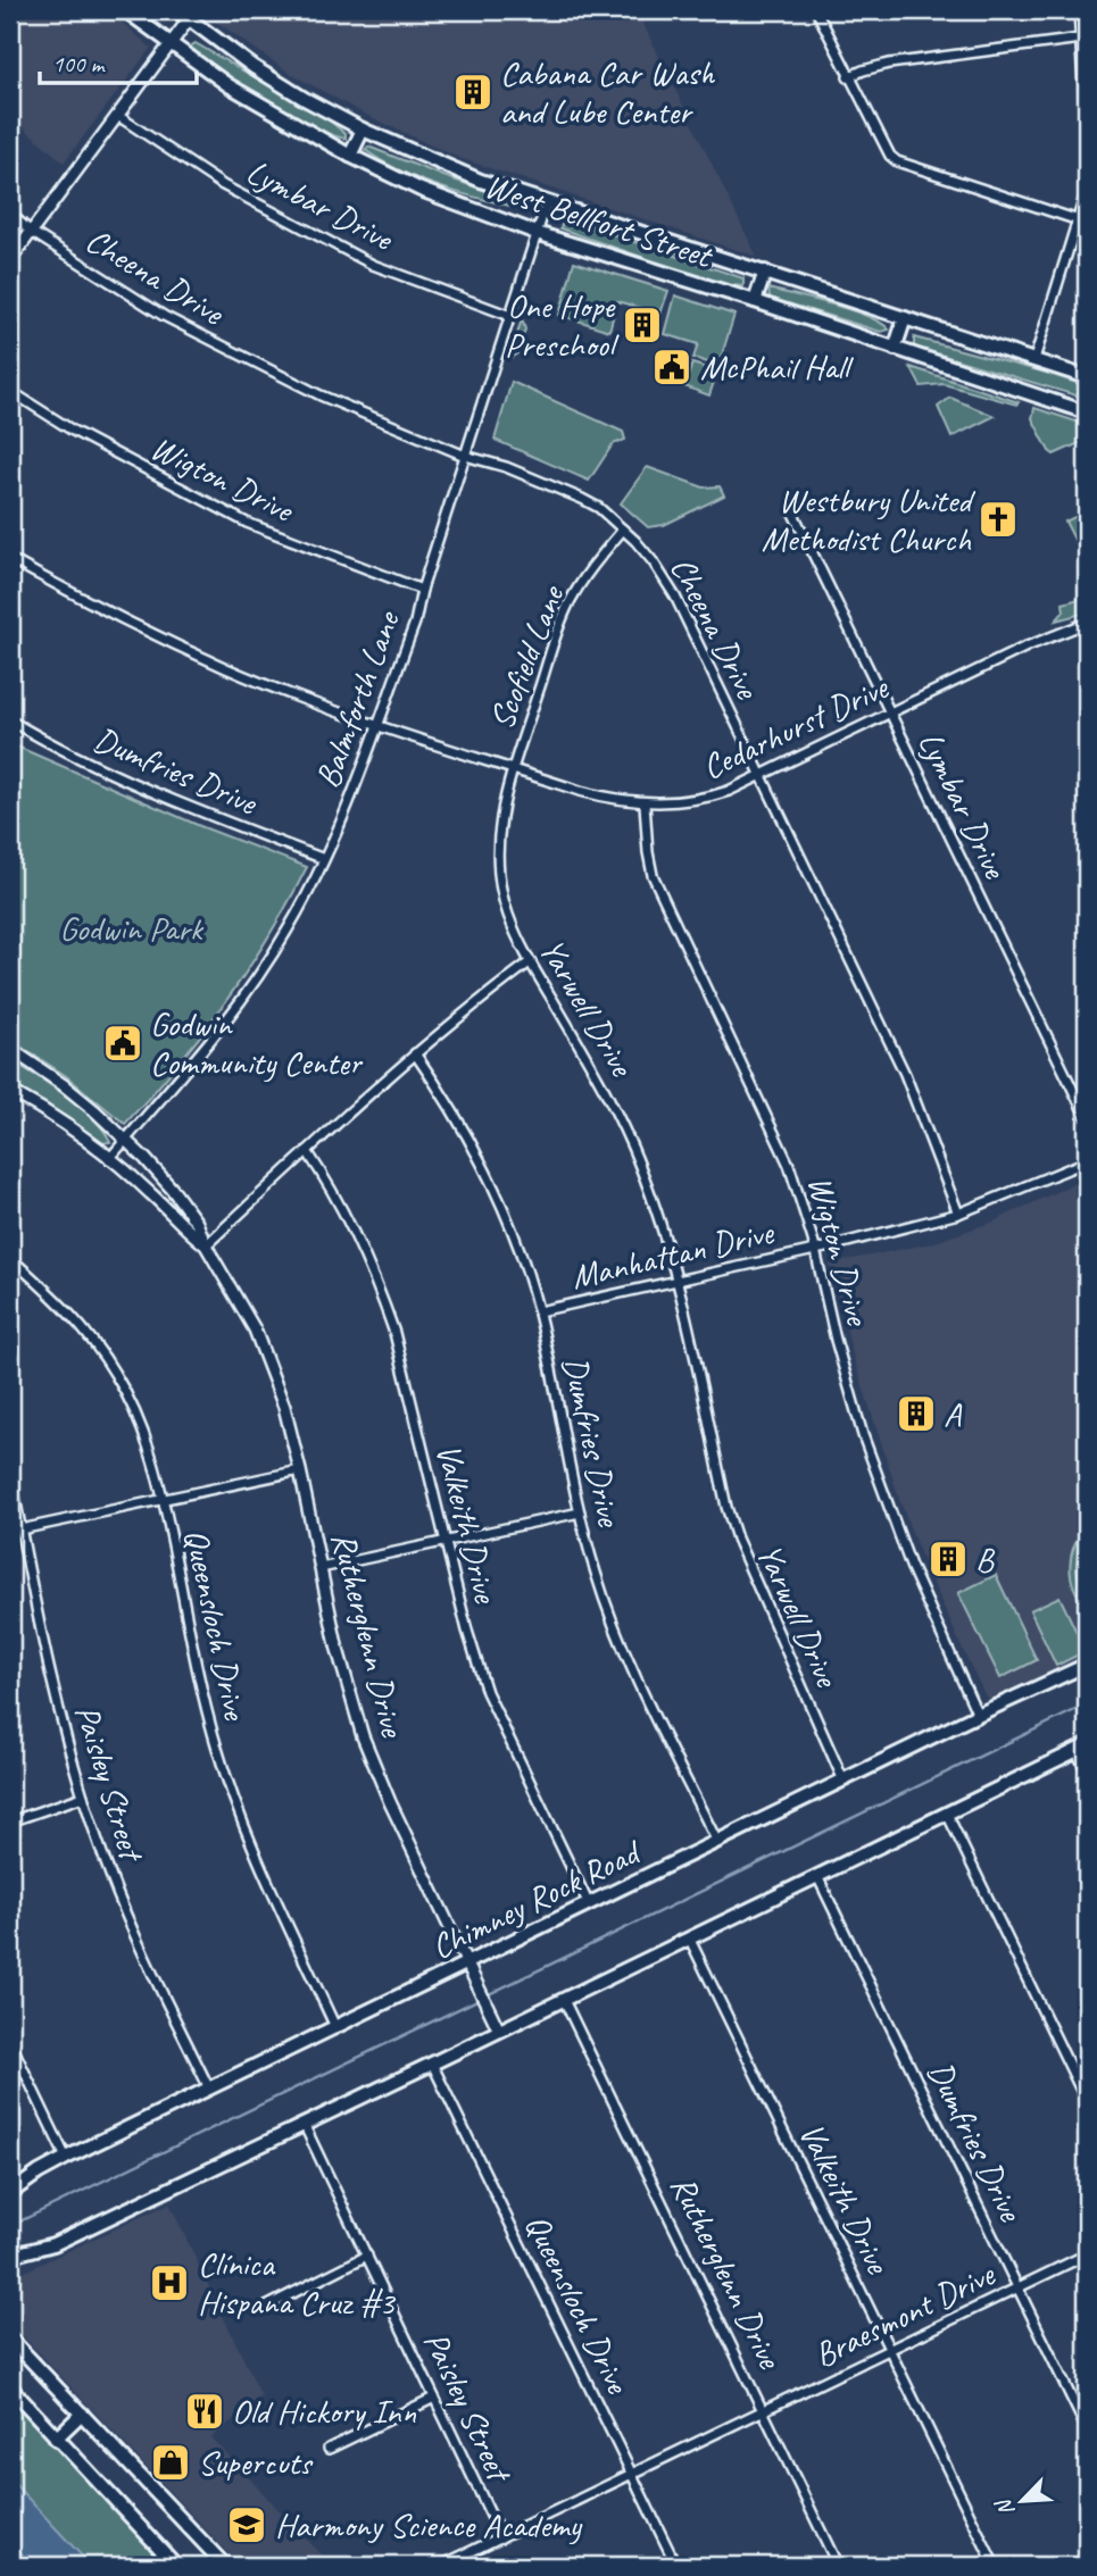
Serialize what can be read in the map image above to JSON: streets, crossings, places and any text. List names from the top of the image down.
{
  "streets": {
    "main road": ["West Bellfort Street", "Chimney Rock Road"],
    "street": [
      "Lymbar Drive",
      "Cheena Drive",
      "Wigton Drive",
      "Scofield Lane",
      "Balmforth Lane",
      "Cedarhurst Drive",
      "Dumfries Drive",
      "Yarwell Drive",
      "Manhattan Drive",
      "Valkeith Drive",
      "Queensloch Drive",
      "Rutherglenn Drive",
      "Paisley Street",
      "Braesmont Drive"
    ]
  },
  "crossings": [
    ["Lymbar Drive", "Balmforth Lane"],
    ["Lymbar Drive", "Cedarhurst Drive"],
    ["West Bellfort Street", "Balmforth Lane"],
    ["Cheena Drive", "Scofield Lane"],
    ["Cheena Drive", "Balmforth Lane"],
    ["Cheena Drive", "Cedarhurst Drive"],
    ["Cheena Drive", "Manhattan Drive"],
    ["Wigton Drive", "Balmforth Lane"],
    ["Wigton Drive", "Cedarhurst Drive"],
    ["Wigton Drive", "Manhattan Drive"],
    ["Wigton Drive", "Chimney Rock Road"],
    ["Scofield Lane", "Cedarhurst Drive"],
    ["Scofield Lane", "Yarwell Drive"],
    ["Balmforth Lane", "Dumfries Drive"],
    ["Balmforth Lane", "Rutherglenn Drive"],
    ["Cedarhurst Drive", "Yarwell Drive"],
    ["Dumfries Drive", "Manhattan Drive"],
    ["Dumfries Drive", "Chimney Rock Road"],
    ["Dumfries Drive", "Braesmont Drive"],
    ["Yarwell Drive", "Manhattan Drive"],
    ["Yarwell Drive", "Chimney Rock Road"],
    ["Valkeith Drive", "Chimney Rock Road"],
    ["Valkeith Drive", "Braesmont Drive"],
    ["Queensloch Drive", "Chimney Rock Road"],
    ["Queensloch Drive", "Braesmont Drive"],
    ["Rutherglenn Drive", "Chimney Rock Road"],
    ["Rutherglenn Drive", "Braesmont Drive"],
    ["Paisley Street", "Chimney Rock Road"],
    ["Paisley Street", "Braesmont Drive"]
  ],
  "parks": ["Godwin Park"],
  "places": {
    "building": [
      "Cabana Car Wash and Lube Center",
      "One Hope Preschool",
      "A",
      "B"
    ],
    "public building": ["McPhail Hall", "Godwin Community Center"],
    "church": ["Westbury United Methodist Church"],
    "hospital": ["Clínica Hispana Cruz #3"],
    "restaurant": ["Old Hickory Inn"],
    "shop": ["Supercuts"],
    "school or university": ["Harmony Science Academy"]
  },
  "scale_bar": "100 m",
  "north": "bottom left"
}
